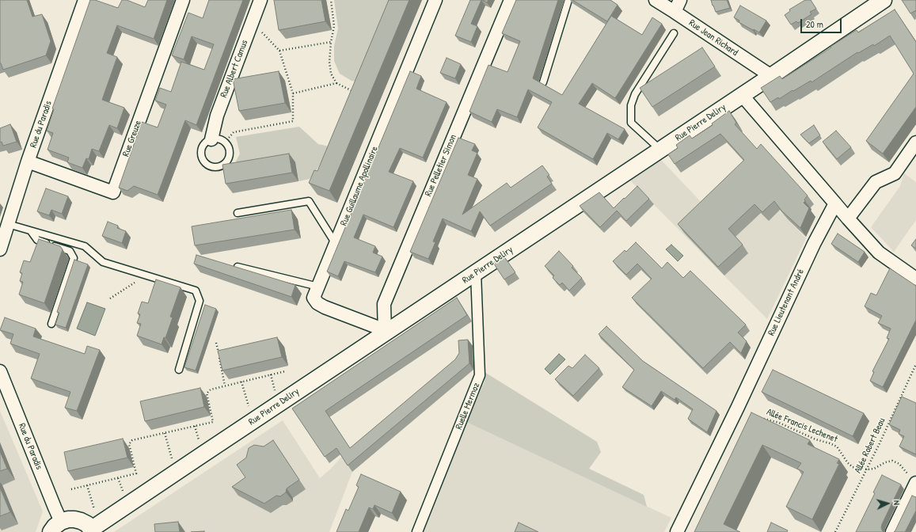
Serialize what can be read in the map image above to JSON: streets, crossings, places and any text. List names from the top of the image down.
{
  "streets": {
    "street": [
      "Rue Jean Richard",
      "Rue Albert Camus",
      "Rue Pierre Deliry",
      "Rue du Paradis",
      "Rue Greuze",
      "Rue Pelletier Simon",
      "Rue Guillaume Apollinaire",
      "Rue Lieutenant André",
      "Ruelle Mermoz"
    ],
    "path": ["Allée Francis Lechenet", "Allée Robert Beau"]
  },
  "crossings": [
    ["Rue Jean Richard", "Rue Pierre Deliry"],
    ["Rue Pierre Deliry", "Rue Pelletier Simon"],
    ["Rue Pierre Deliry", "Rue Guillaume Apollinaire"],
    ["Rue Pierre Deliry", "Ruelle Mermoz"],
    ["Rue du Paradis", "Rue Greuze"],
    ["Rue Pelletier Simon", "Rue Guillaume Apollinaire"],
    ["Allée Francis Lechenet", "Allée Robert Beau"]
  ],
  "scale_bar": "20 m",
  "north": "right"
}
